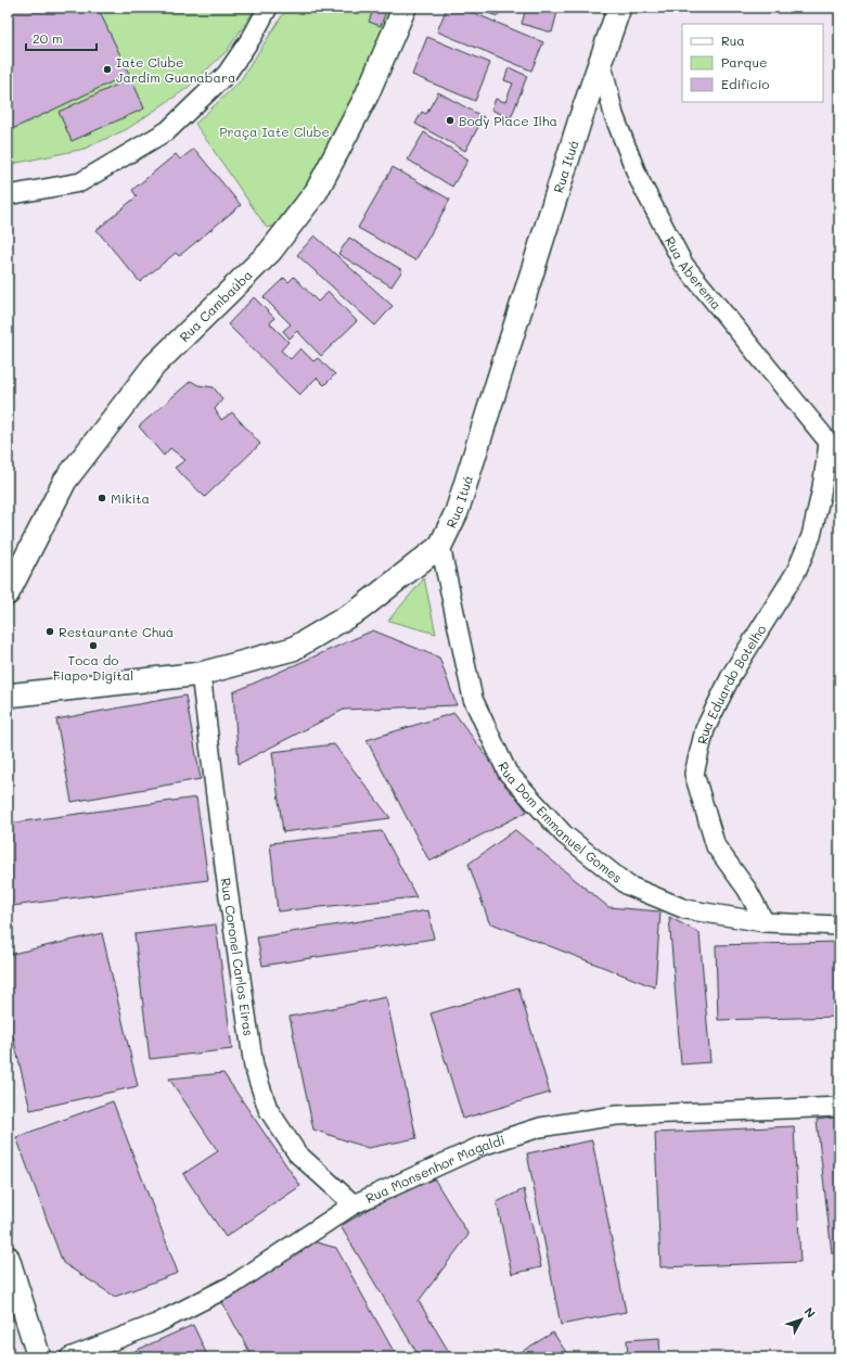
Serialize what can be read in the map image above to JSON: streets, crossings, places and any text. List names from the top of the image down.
{
  "streets": {
    "street": [
      "Rua Ituá",
      "Rua Aberema",
      "Rua Cambaúba",
      "Rua Eduardo Botelho",
      "Rua Dom Emmanuel Gomes",
      "Rua Coronel Carlos Eiras",
      "Rua Monsenhor Magaldi"
    ]
  },
  "crossings": [
    ["Rua Ituá", "Rua Aberema"],
    ["Rua Ituá", "Rua Dom Emmanuel Gomes"],
    ["Rua Ituá", "Rua Coronel Carlos Eiras"],
    ["Rua Aberema", "Rua Eduardo Botelho"],
    ["Rua Eduardo Botelho", "Rua Dom Emmanuel Gomes"],
    ["Rua Coronel Carlos Eiras", "Rua Monsenhor Magaldi"]
  ],
  "parks": ["Praça Iate Clube"],
  "places": [
    "Iate Clube Jardim Guanabara",
    "Body Place Ilha",
    "Mikita",
    "Restaurante Chuá",
    "Toca do Fiapo Digital"
  ],
  "legend": ["Rua", "Parque", "Edifício"],
  "scale_bar": "20 m",
  "north": "top right"
}
